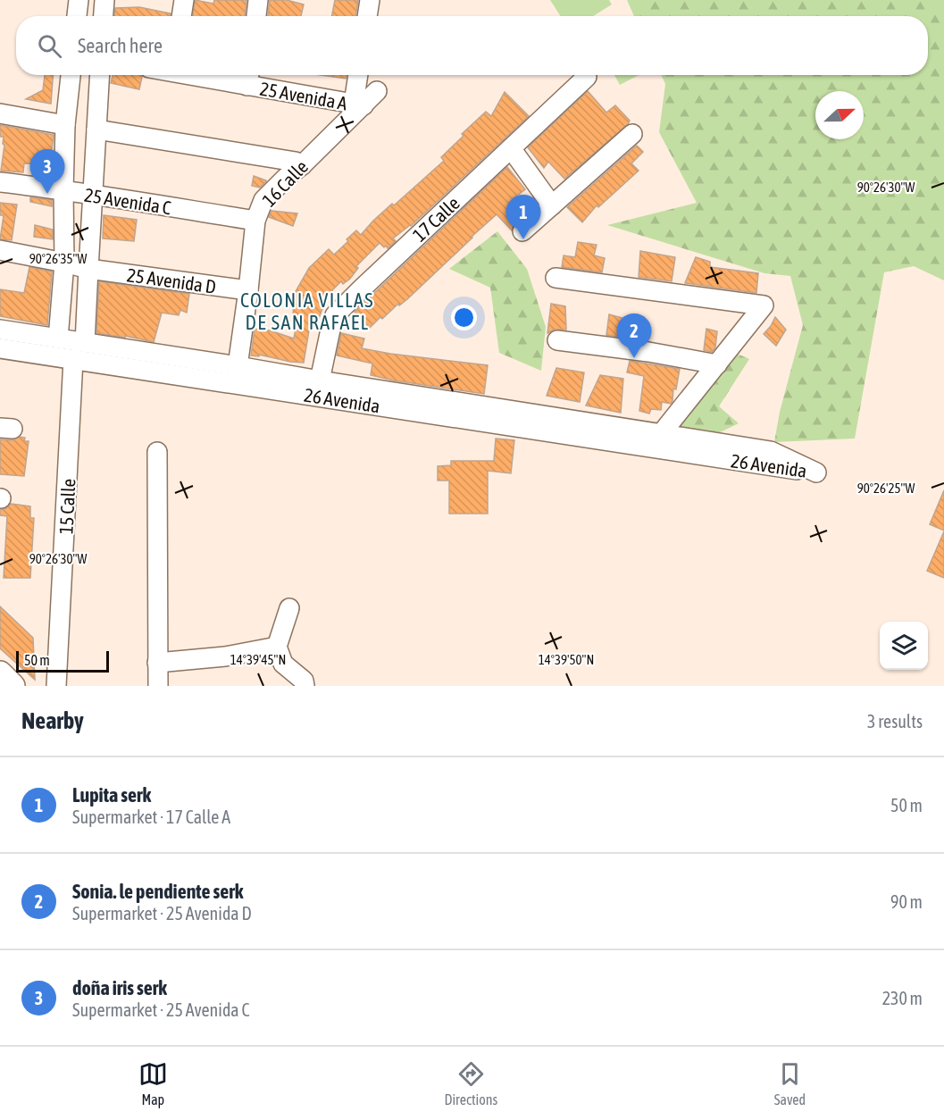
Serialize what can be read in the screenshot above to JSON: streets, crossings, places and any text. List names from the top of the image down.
{
  "streets": {
    "street": [
      "25 Avenida A",
      "16 Calle",
      "25 Avenida C",
      "17 Calle",
      "25 Avenida D",
      "26 Avenida",
      "15 Calle"
    ]
  },
  "crossings": [
    ["25 Avenida A", "16 Calle"],
    ["16 Calle", "25 Avenida C"],
    ["16 Calle", "25 Avenida D"],
    ["16 Calle", "26 Avenida"],
    ["17 Calle", "26 Avenida"],
    ["26 Avenida", "15 Calle"]
  ],
  "districts": ["COLONIA VILLAS DE SAN RAFAEL"],
  "scale_bar": "50 m",
  "north": "right",
  "page": {
    "search": "Search here",
    "pins": ["3", "1", "2"],
    "scale": "50 m",
    "heading": ["Nearby", "3 results"],
    "list": [
      {
        "mark": "1",
        "name": "Lupita serk",
        "note": "Supermarket · 17 Calle A",
        "value": "50 m"
      },
      {
        "mark": "2",
        "name": "Sonia. le pendiente serk",
        "note": "Supermarket · 25 Avenida D",
        "value": "90 m"
      },
      {
        "mark": "3",
        "name": "doña iris serk",
        "note": "Supermarket · 25 Avenida C",
        "value": "230 m"
      }
    ],
    "nav": ["Map", "Directions", "Saved"]
  },
  "coordinates": [
    "90°26'30\"W",
    "90°26'35\"W",
    "90°26'25\"W",
    "14°39'45\"N",
    "14°39'50\"N"
  ]
}
